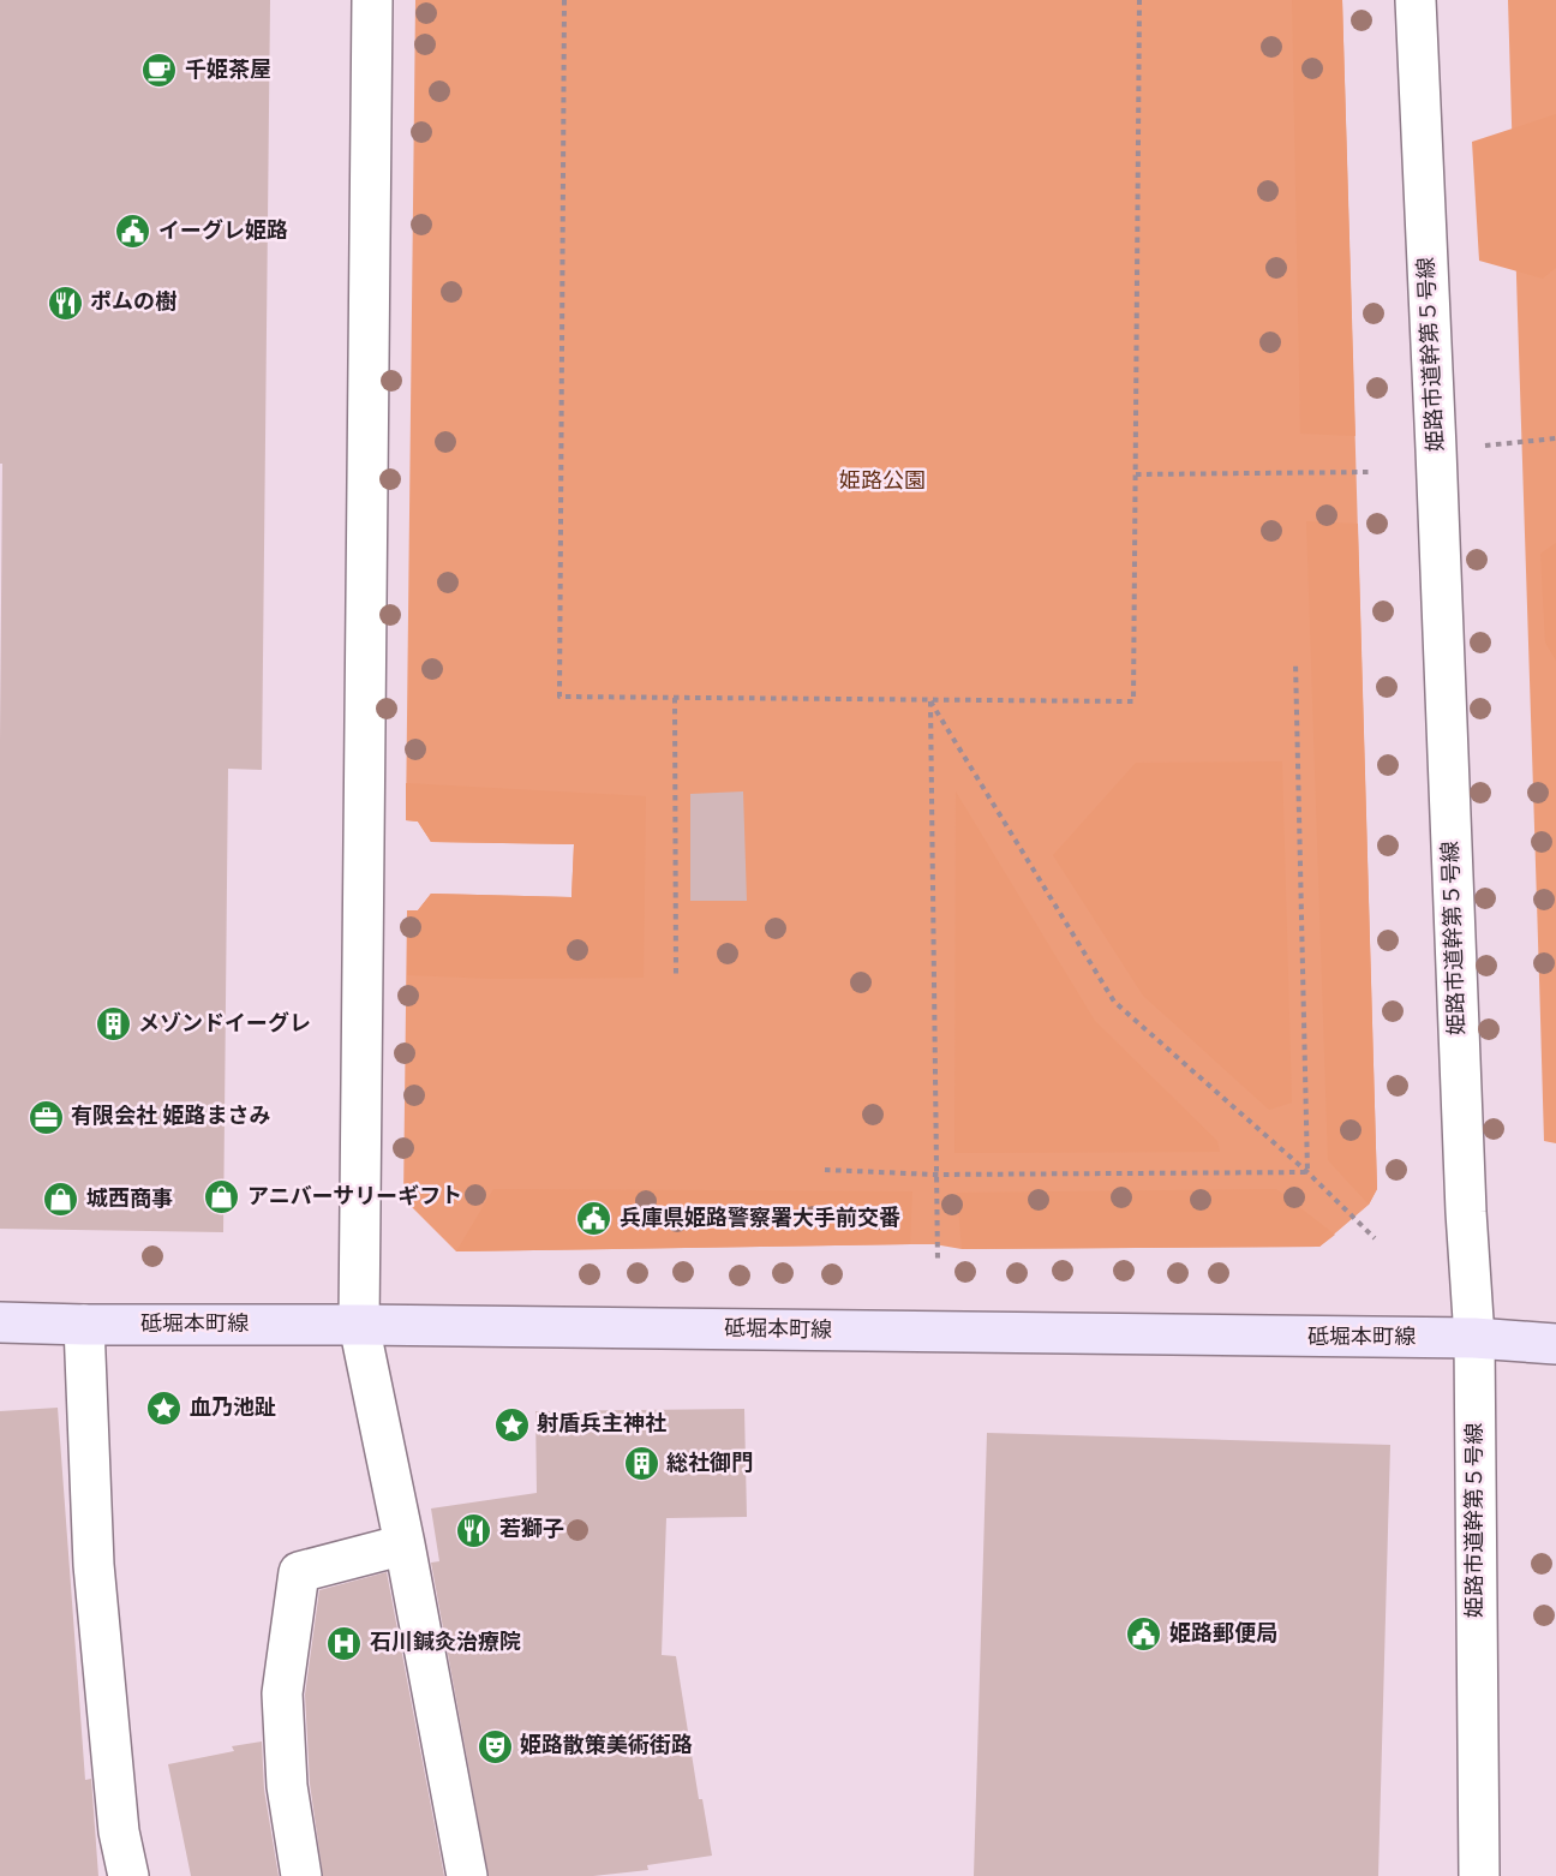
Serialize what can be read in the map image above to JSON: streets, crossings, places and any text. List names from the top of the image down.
{
  "streets": {
    "main road": ["砥堀本町線"],
    "street": ["姫路市道幹第５号線"]
  },
  "crossings": [
    ["姫路市道幹第５号線", "砥堀本町線"]
  ],
  "parks": ["姫路公園"],
  "places": {
    "cafe": ["千姫茶屋"],
    "public building": ["イーグレ姫路", "兵庫県姫路警察署大手前交番", "姫路郵便局"],
    "restaurant": ["ポムの樹", "若獅子"],
    "building": ["メゾンドイーグレ", "総社御門"],
    "office": ["有限会社 姫路まさみ"],
    "shop": ["アニバーサリーギフト", "城西商事"],
    "place": ["血乃池趾", "射盾兵主神社"],
    "hospital": ["石川鍼灸治療院"],
    "theatre": ["姫路散策美術街路"]
  }
}
